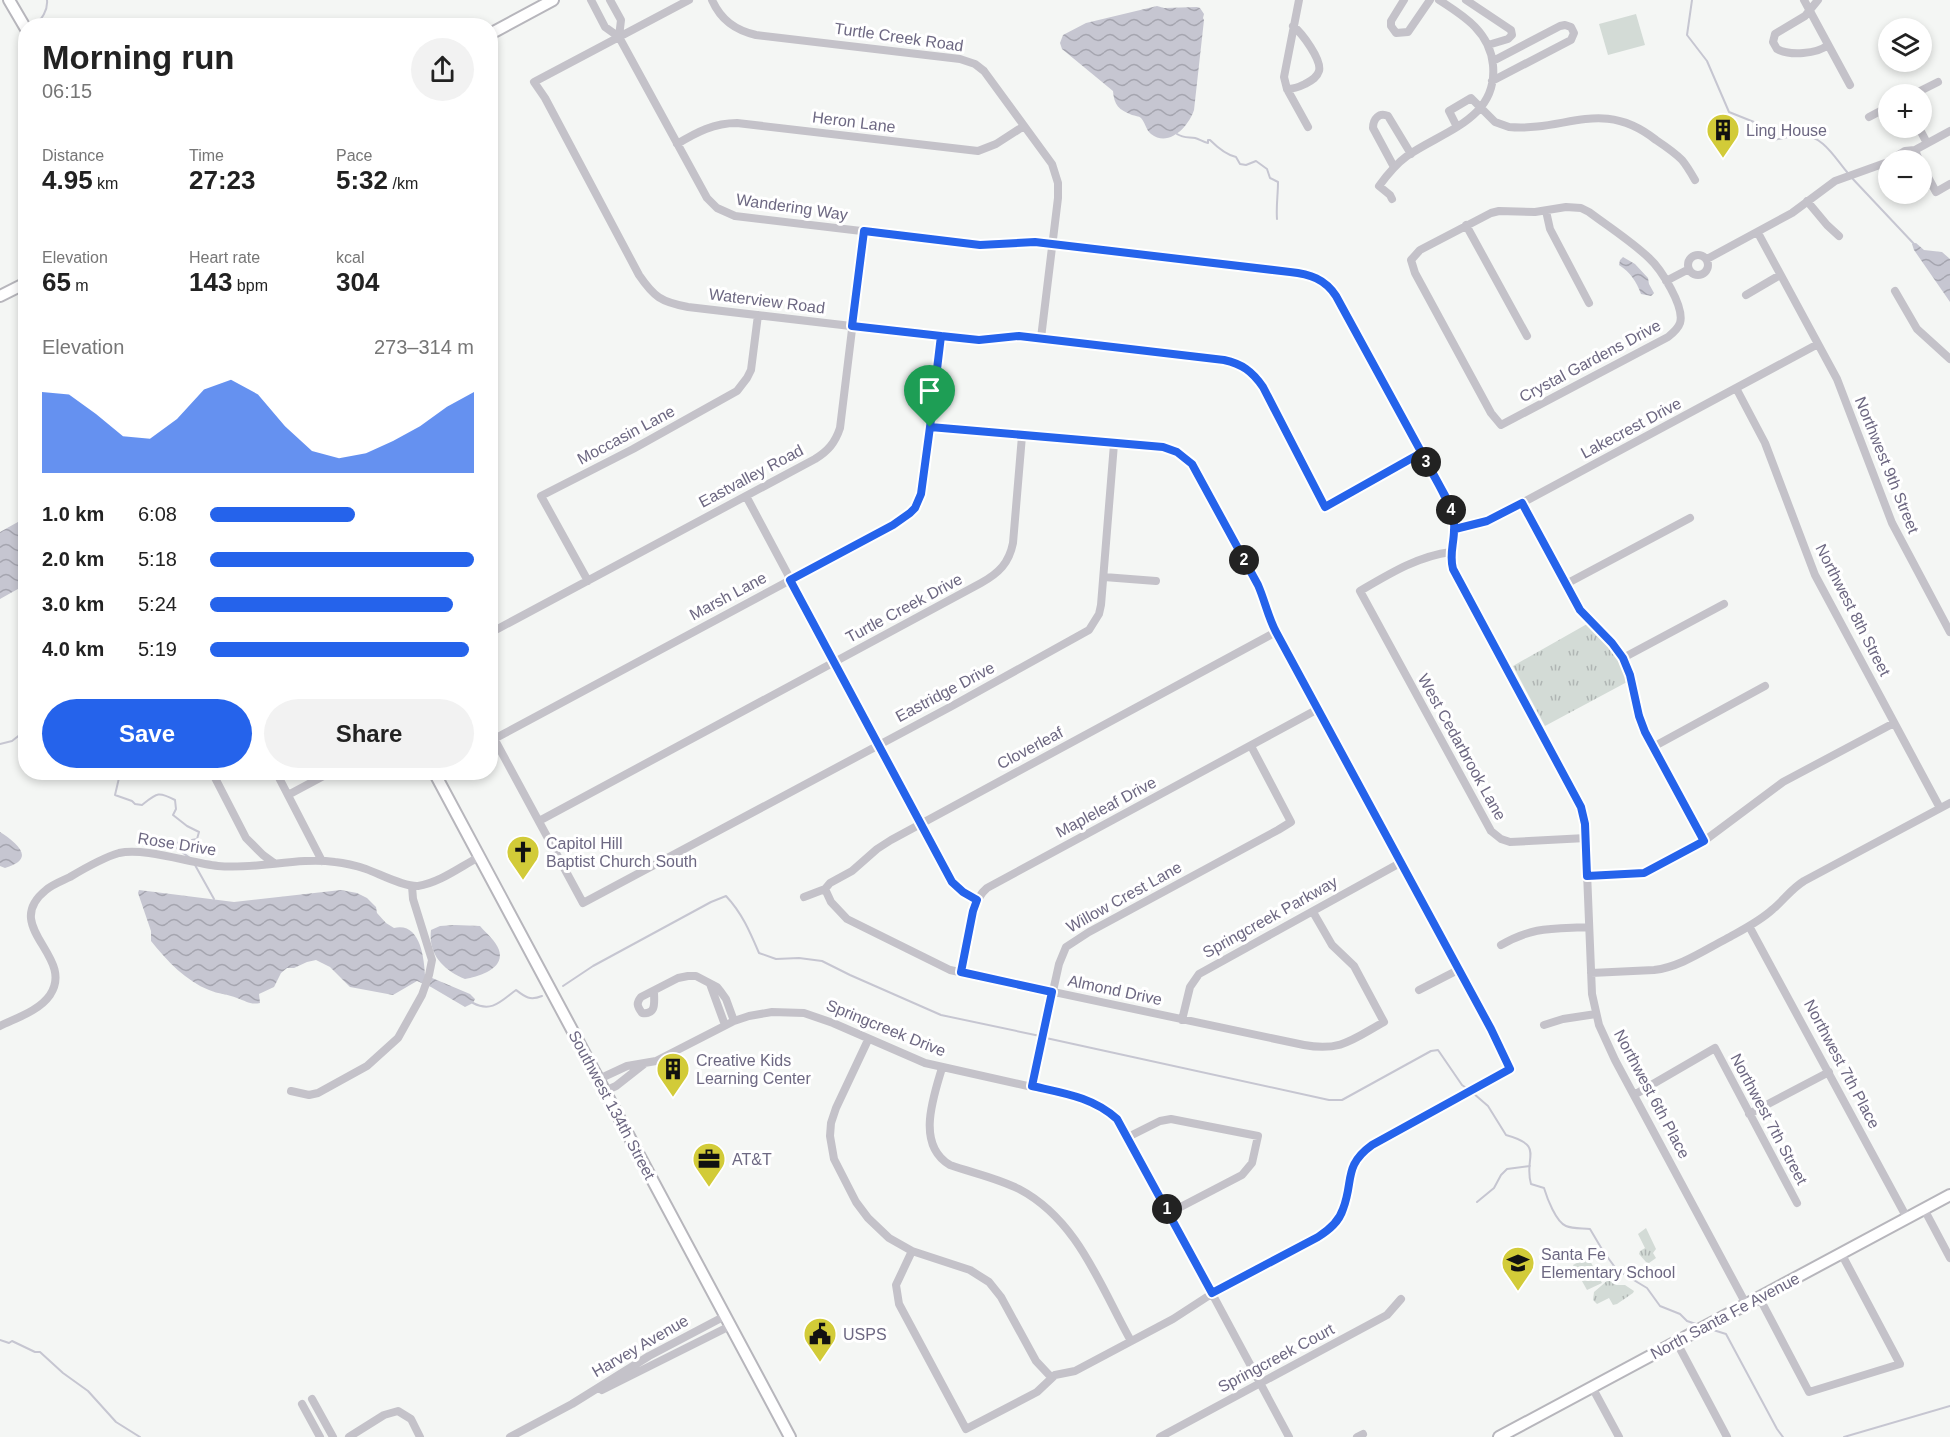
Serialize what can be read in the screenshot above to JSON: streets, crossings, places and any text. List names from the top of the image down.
{
  "streets": {
    "main road": ["Southwest 134th Street", "North Santa Fe Avenue"],
    "street": [
      "Turtle Creek Road",
      "Heron Lane",
      "Wandering Way",
      "Waterview Road",
      "Crystal Gardens Drive",
      "Lakecrest Drive",
      "Moccasin Lane",
      "Northwest 9th Street",
      "Eastvalley Road",
      "Marsh Lane",
      "Turtle Creek Drive",
      "Northwest 8th Street",
      "Eastridge Drive",
      "West Cedarbrook Lane",
      "Cloverleaf",
      "Mapleleaf Drive",
      "Rose Drive",
      "Willow Crest Lane",
      "Springcreek Parkway",
      "Almond Drive",
      "Springcreek Drive",
      "Northwest 7th Place",
      "Northwest 6th Place",
      "Northwest 7th Street",
      "Harvey Avenue",
      "Springcreek Court"
    ]
  },
  "crossings": [
    ["Turtle Creek Road", "Heron Lane"],
    ["Turtle Creek Road", "Wandering Way"],
    ["Turtle Creek Road", "Waterview Road"],
    ["Heron Lane", "Wandering Way"],
    ["Wandering Way", "Waterview Road"],
    ["Wandering Way", "Eastvalley Road"],
    ["Wandering Way", "Northwest 6th Place"],
    ["Waterview Road", "Moccasin Lane"],
    ["Waterview Road", "Eastvalley Road"],
    ["Waterview Road", "Marsh Lane"],
    ["Lakecrest Drive", "Northwest 9th Street"],
    ["Lakecrest Drive", "Northwest 8th Street"],
    ["Lakecrest Drive", "Northwest 6th Place"],
    ["Moccasin Lane", "Eastvalley Road"],
    ["Turtle Creek Drive", "Eastridge Drive"],
    ["West Cedarbrook Lane", "Northwest 6th Place"],
    ["Cloverleaf", "Almond Drive"],
    ["Mapleleaf Drive", "Willow Crest Lane"],
    ["Willow Crest Lane", "Almond Drive"],
    ["Willow Crest Lane", "Springcreek Drive"],
    ["Springcreek Parkway", "Almond Drive"],
    ["Springcreek Drive", "Southwest 134th Street"],
    ["Springcreek Drive", "Springcreek Court"],
    ["Northwest 7th Place", "North Santa Fe Avenue"],
    ["Northwest 6th Place", "Northwest 7th Street"],
    ["Northwest 6th Place", "North Santa Fe Avenue"],
    ["Southwest 134th Street", "Harvey Avenue"]
  ],
  "places": {
    "building": ["Ling House", "Creative Kids Learning Center"],
    "church": ["Capitol Hill Baptist Church South"],
    "office": ["AT&T"],
    "school or university": ["Santa Fe Elementary School"],
    "public building": ["USPS"]
  },
  "page": {
    "map_buttons": ["+", "−"],
    "heading": ["Morning run", "06:15"],
    "stats": [
      ["Distance", "4.95 km"],
      ["Time", "27:23"],
      ["Pace", "5:32 /km"],
      ["Elevation", "65 m"],
      ["Heart rate", "143 bpm"],
      ["kcal", "304"]
    ],
    "chart": ["Elevation", "273–314 m"],
    "pins": [
      "3",
      "4",
      "2",
      "1"
    ],
    "list": [
      {
        "name": "1.0 km",
        "note": "6:08"
      },
      {
        "name": "2.0 km",
        "note": "5:18"
      },
      {
        "name": "3.0 km",
        "note": "5:24"
      },
      {
        "name": "4.0 km",
        "note": "5:19"
      }
    ],
    "buttons": ["Save", "Share"]
  }
}
